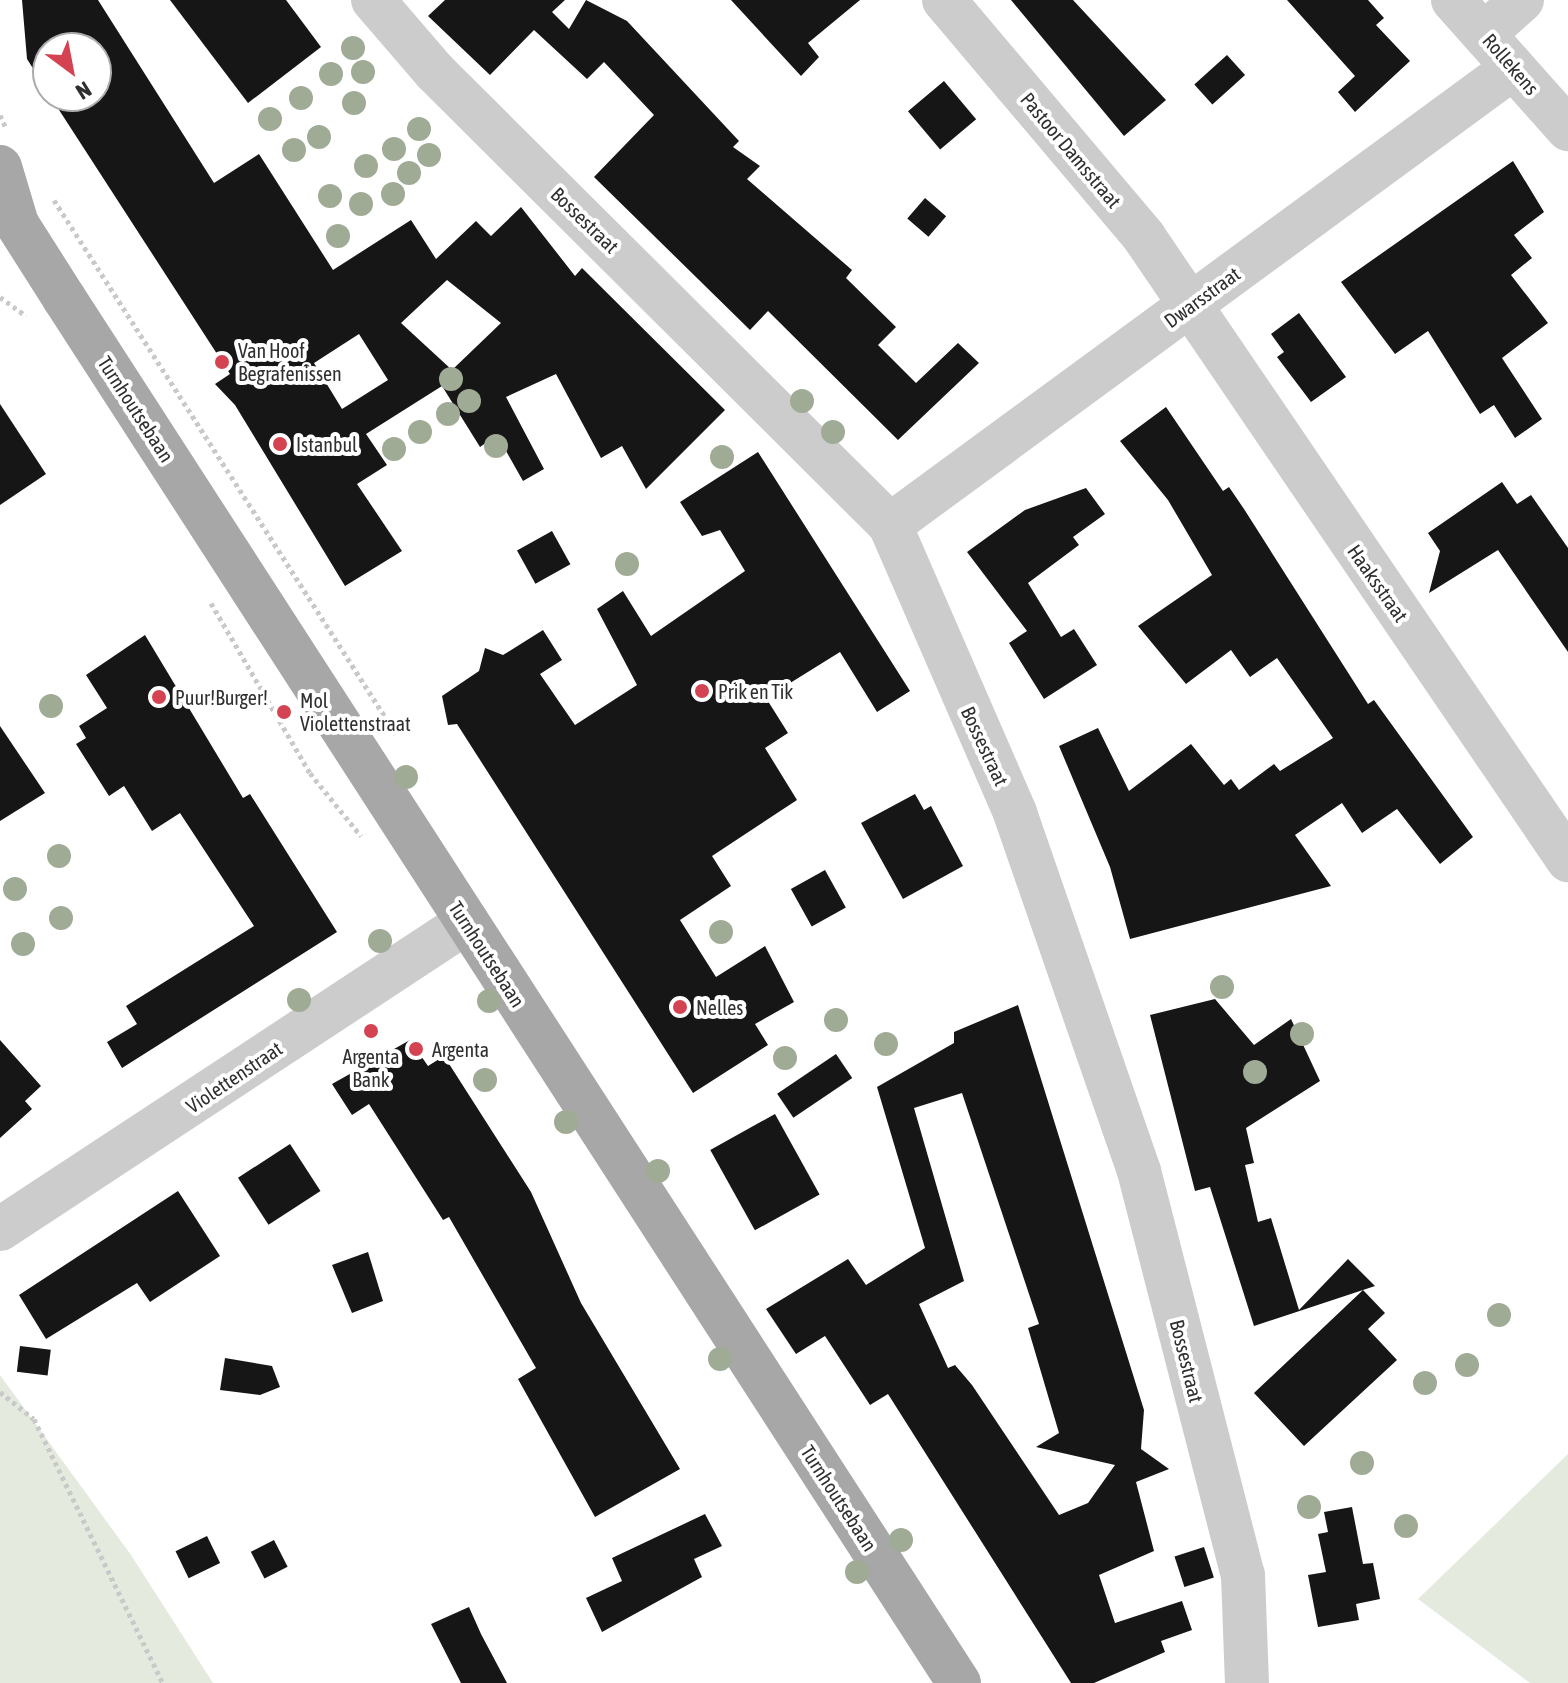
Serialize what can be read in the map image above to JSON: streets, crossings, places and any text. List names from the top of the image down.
{
  "streets": {
    "main road": ["Turnhoutsebaan"],
    "street": [
      "Rollekens",
      "Pastoor Damsstraat",
      "Bossestraat",
      "Dwarsstraat",
      "Haaksstraat",
      "Violettenstraat"
    ]
  },
  "crossings": [
    ["Rollekens", "Dwarsstraat"],
    ["Pastoor Damsstraat", "Dwarsstraat"],
    ["Pastoor Damsstraat", "Haaksstraat"],
    ["Bossestraat", "Dwarsstraat"],
    ["Dwarsstraat", "Haaksstraat"],
    ["Turnhoutsebaan", "Violettenstraat"]
  ],
  "places": [
    "Van Hoof Begrafenissen",
    "Istanbul",
    "Prik en Tik",
    "Puur!Burger!",
    "Mol Violettenstraat",
    "Nelles",
    "Argenta Bank",
    "Argenta"
  ],
  "north": "bottom right"
}
